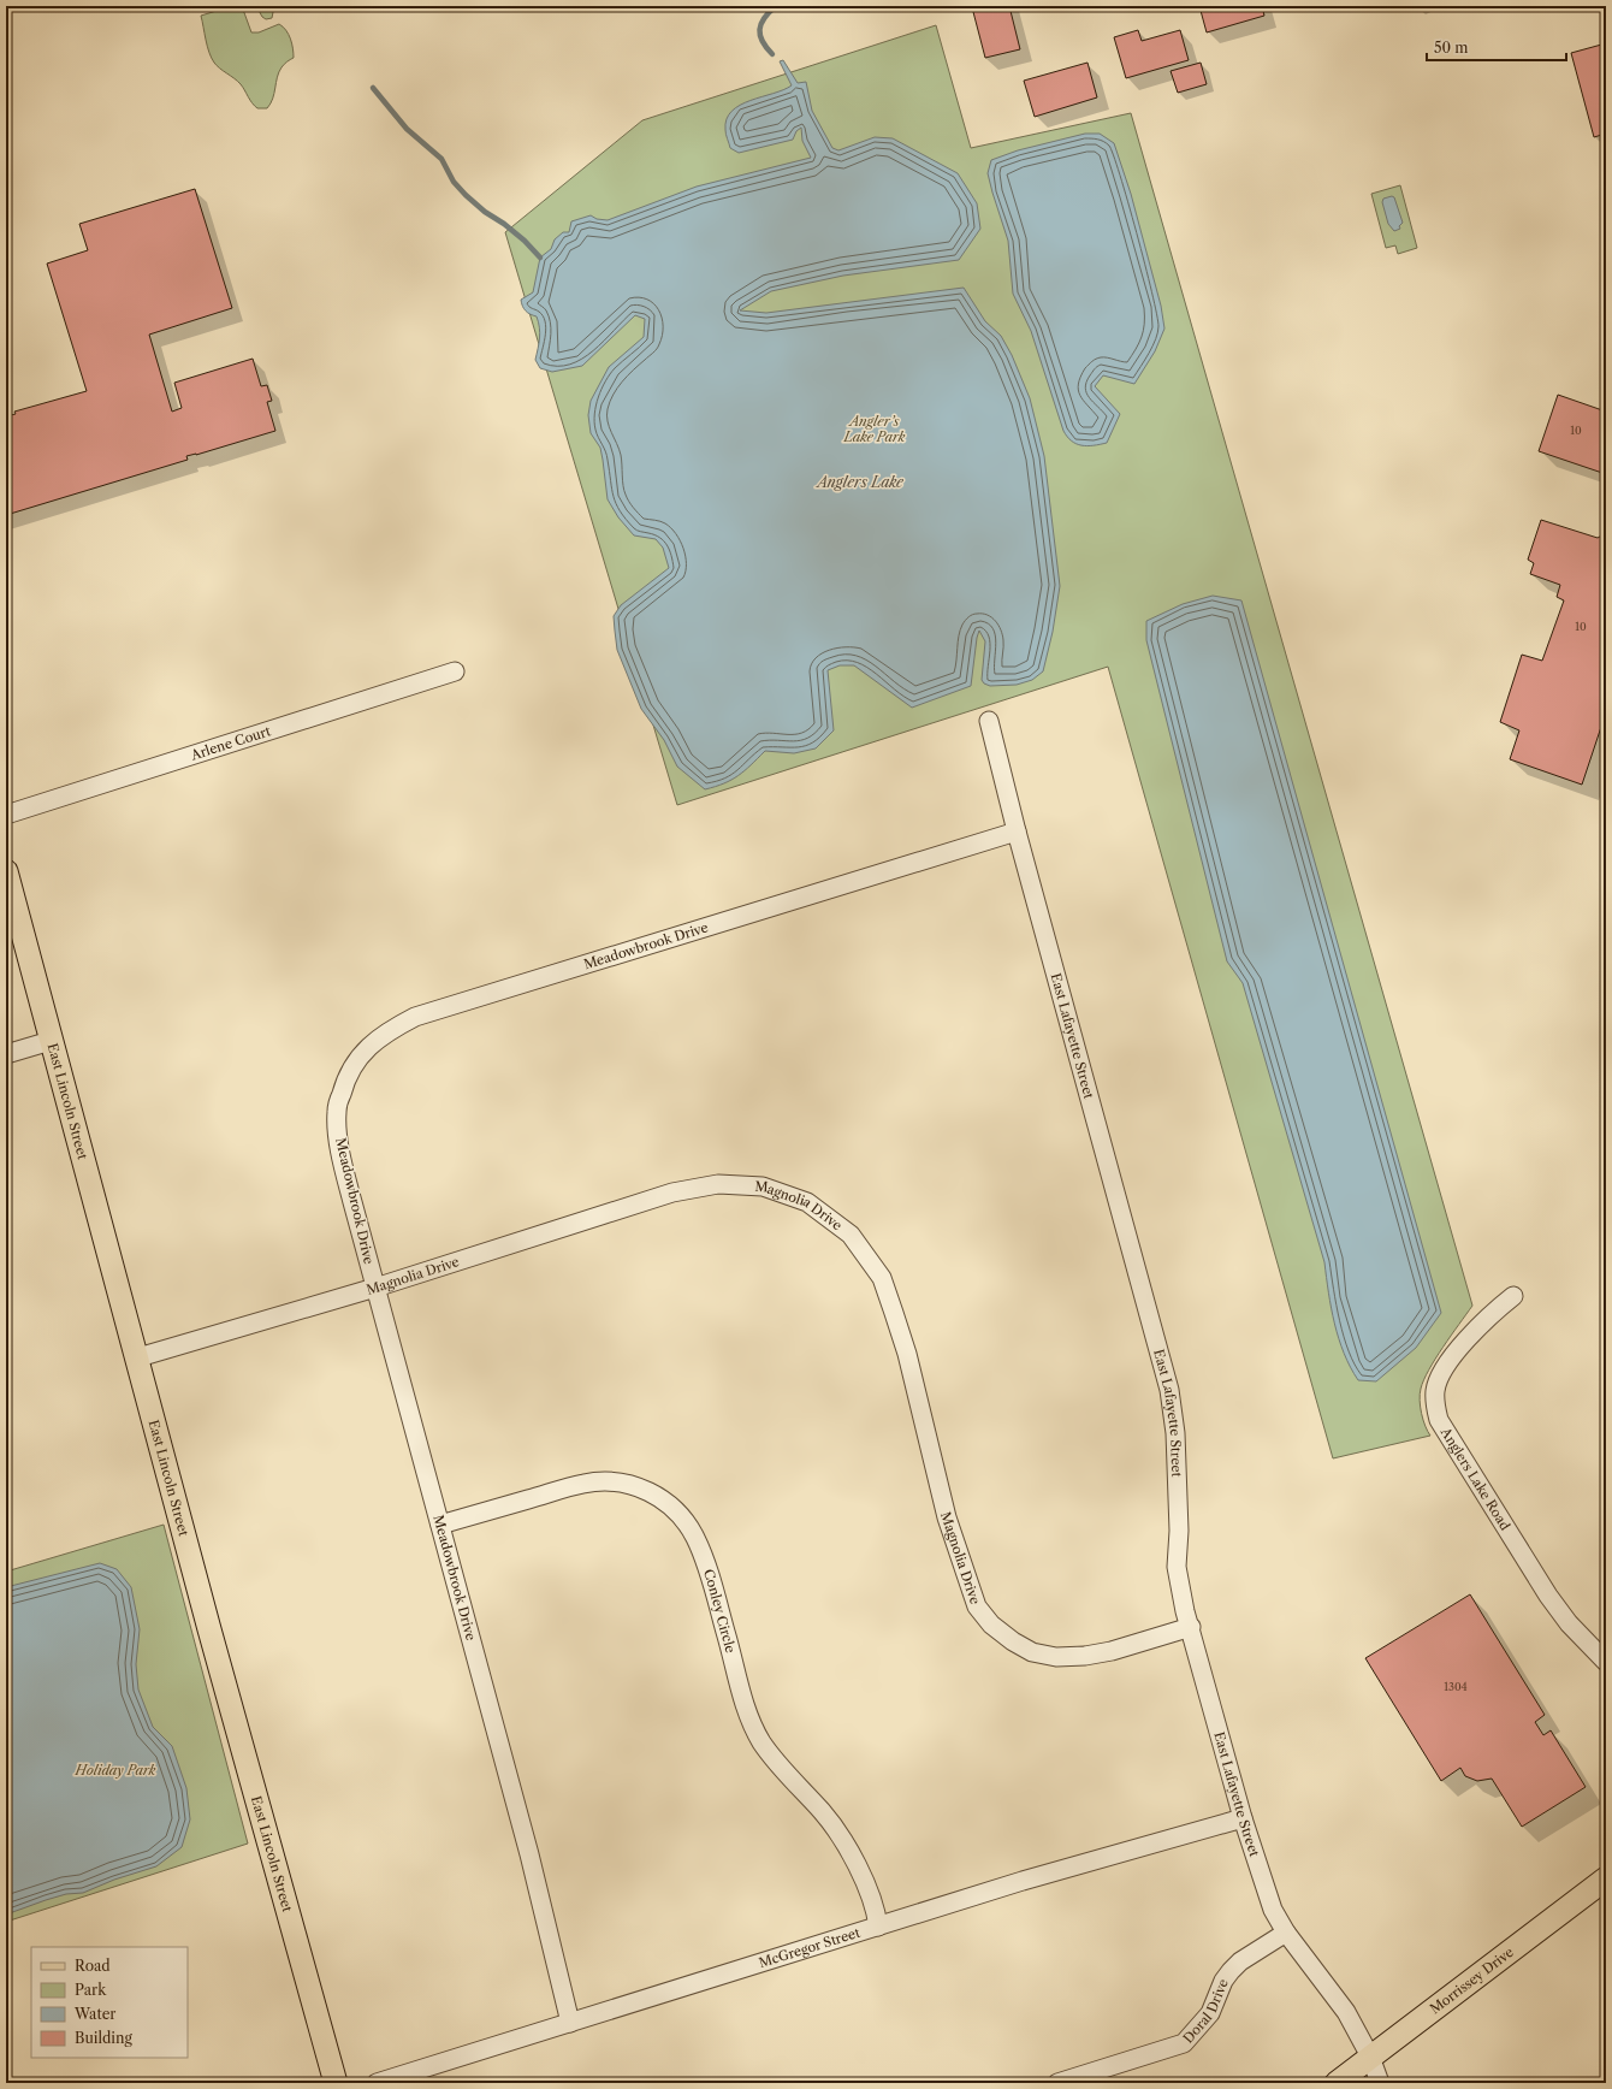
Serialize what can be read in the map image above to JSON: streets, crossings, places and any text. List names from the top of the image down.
{
  "streets": {
    "main road": ["East Lincoln Street", "Morrissey Drive"],
    "street": [
      "Arlene Court",
      "Meadowbrook Drive",
      "East Lafayette Street",
      "Magnolia Drive",
      "Anglers Lake Road",
      "Conley Circle",
      "McGregor Street",
      "Doral Drive"
    ]
  },
  "crossings": [
    ["Meadowbrook Drive", "East Lafayette Street"],
    ["Meadowbrook Drive", "Magnolia Drive"],
    ["Meadowbrook Drive", "Conley Circle"],
    ["Meadowbrook Drive", "McGregor Street"],
    ["East Lafayette Street", "Magnolia Drive"],
    ["East Lafayette Street", "McGregor Street"],
    ["East Lafayette Street", "Morrissey Drive"],
    ["East Lafayette Street", "Doral Drive"],
    ["East Lincoln Street", "Magnolia Drive"],
    ["Conley Circle", "McGregor Street"]
  ],
  "water": ["Anglers Lake"],
  "parks": ["Angler’s Lake Park", "Holiday Park"],
  "house_numbers": ["10", "10", "1304"],
  "legend": [
    "Road",
    "Park",
    "Water",
    "Building"
  ],
  "scale_bar": "50 m"
}
